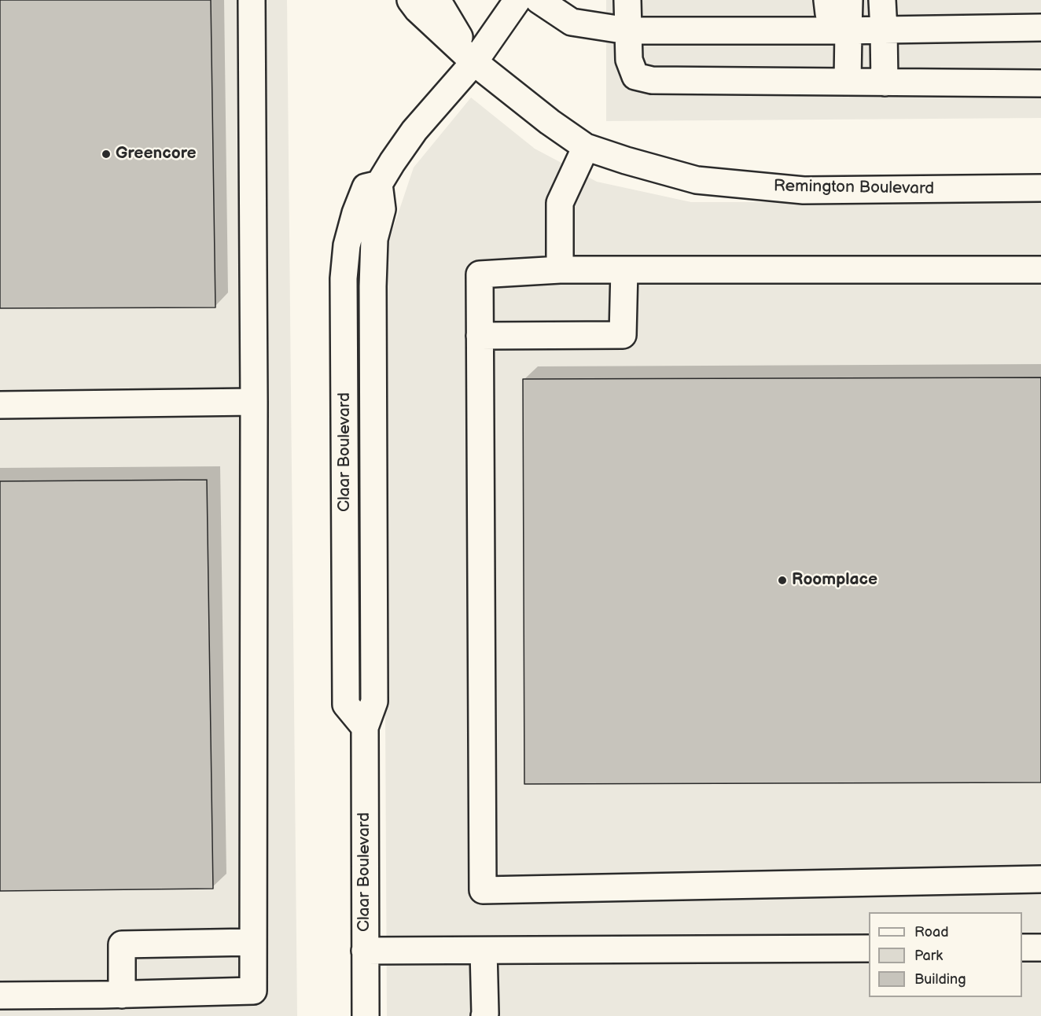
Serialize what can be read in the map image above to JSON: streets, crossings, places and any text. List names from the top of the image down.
{
  "streets": {
    "street": ["Remington Boulevard", "Claar Boulevard"]
  },
  "crossings": [
    ["Remington Boulevard", "Claar Boulevard"]
  ],
  "places": ["Greencore", "Roomplace"],
  "legend": ["Road", "Park", "Building"]
}
